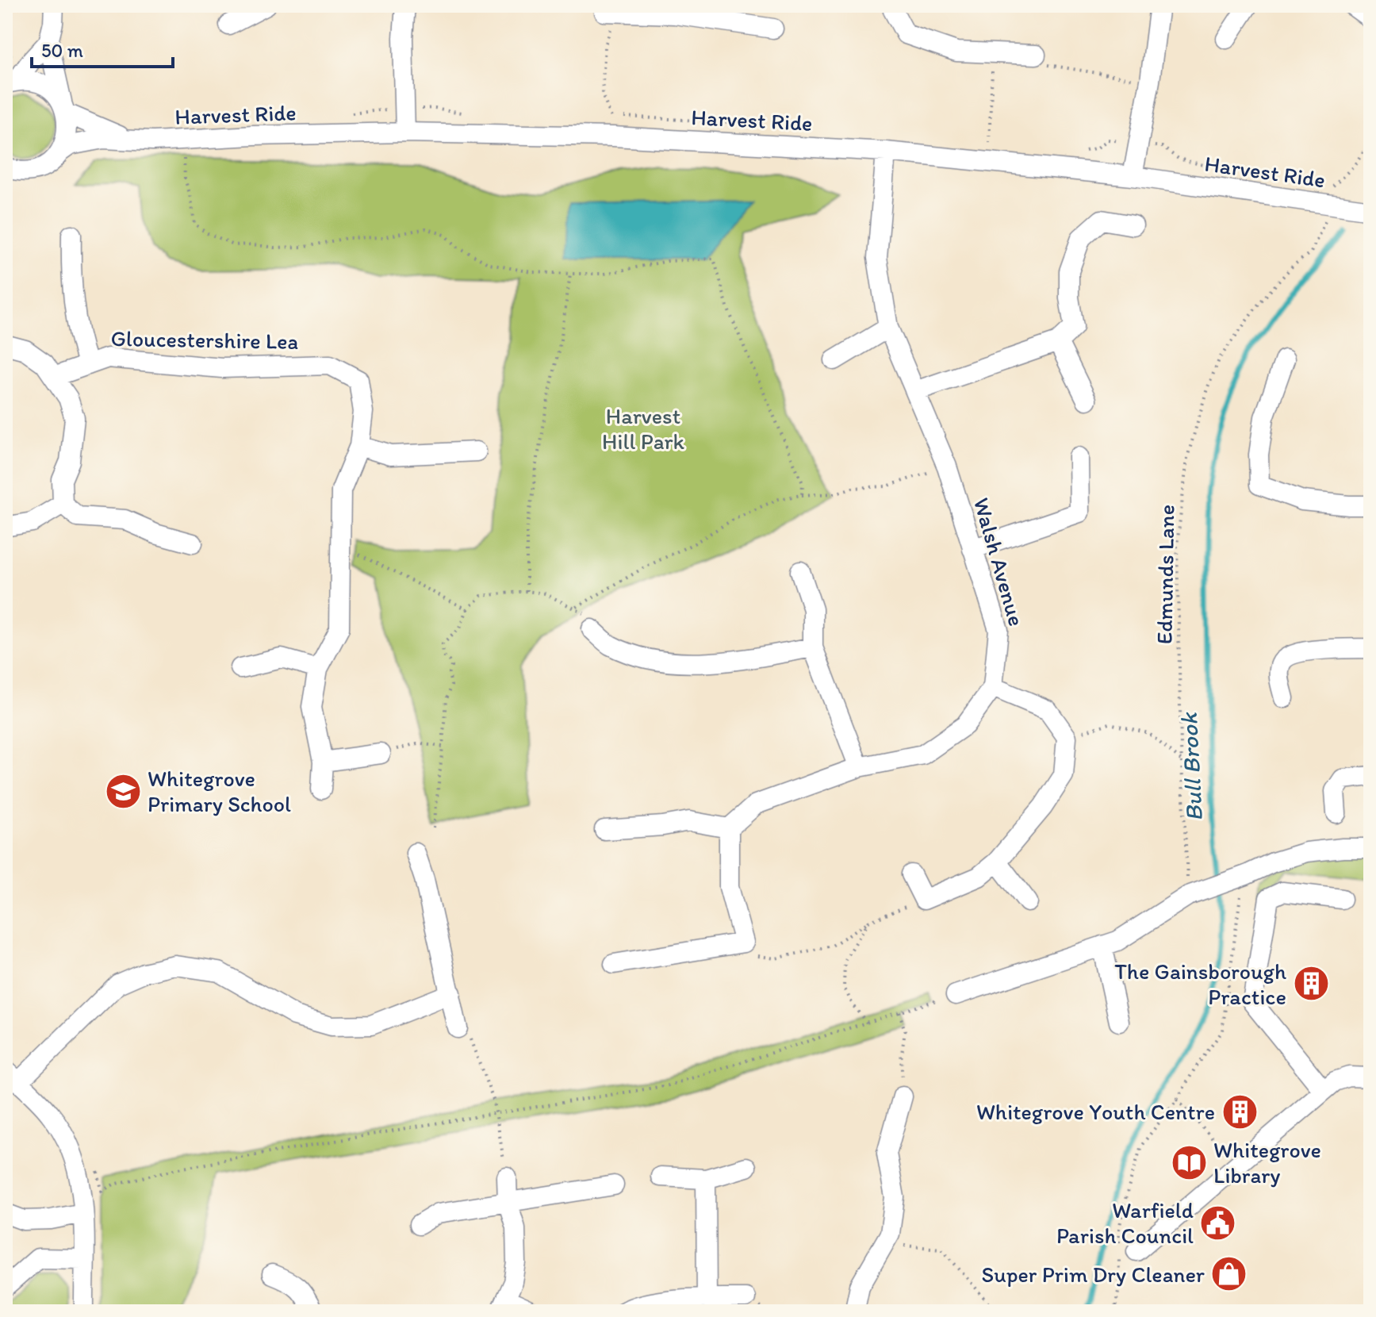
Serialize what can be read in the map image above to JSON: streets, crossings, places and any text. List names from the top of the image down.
{
  "streets": {
    "street": ["Harvest Ride", "Gloucestershire Lea", "Walsh Avenue"],
    "path": ["Edmunds Lane"]
  },
  "crossings": [
    ["Harvest Ride", "Walsh Avenue"]
  ],
  "water": ["Bull Brook"],
  "parks": ["Harvest Hill Park"],
  "places": {
    "school or university": ["Whitegrove Primary School"],
    "building": ["The Gainsborough Practice", "Whitegrove Youth Centre"],
    "library": ["Whitegrove Library"],
    "public building": ["Warfield Parish Council"],
    "shop": ["Super Prim Dry Cleaner"]
  },
  "scale_bar": "50 m"
}
